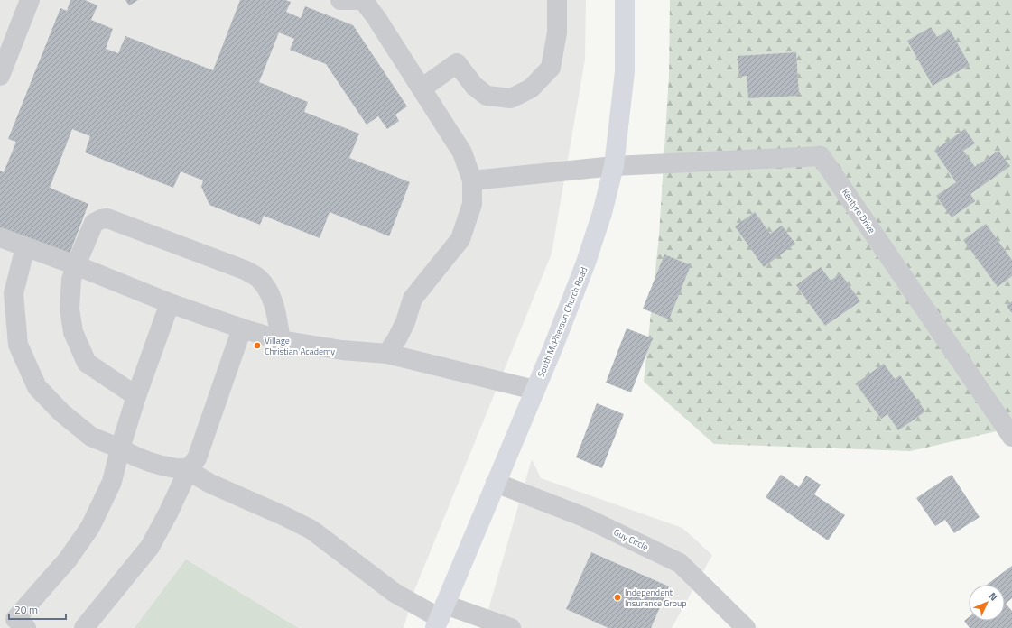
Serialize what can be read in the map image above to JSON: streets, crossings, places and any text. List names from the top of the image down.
{
  "streets": {
    "main road": ["South McPherson Church Road"],
    "street": ["Kentyre Drive", "Guy Circle"]
  },
  "crossings": [
    ["Kentyre Drive", "South McPherson Church Road"],
    ["South McPherson Church Road", "Guy Circle"]
  ],
  "places": ["Village Christian Academy", "Independent Insurance Group"],
  "scale_bar": "20 m",
  "north": "top right"
}
